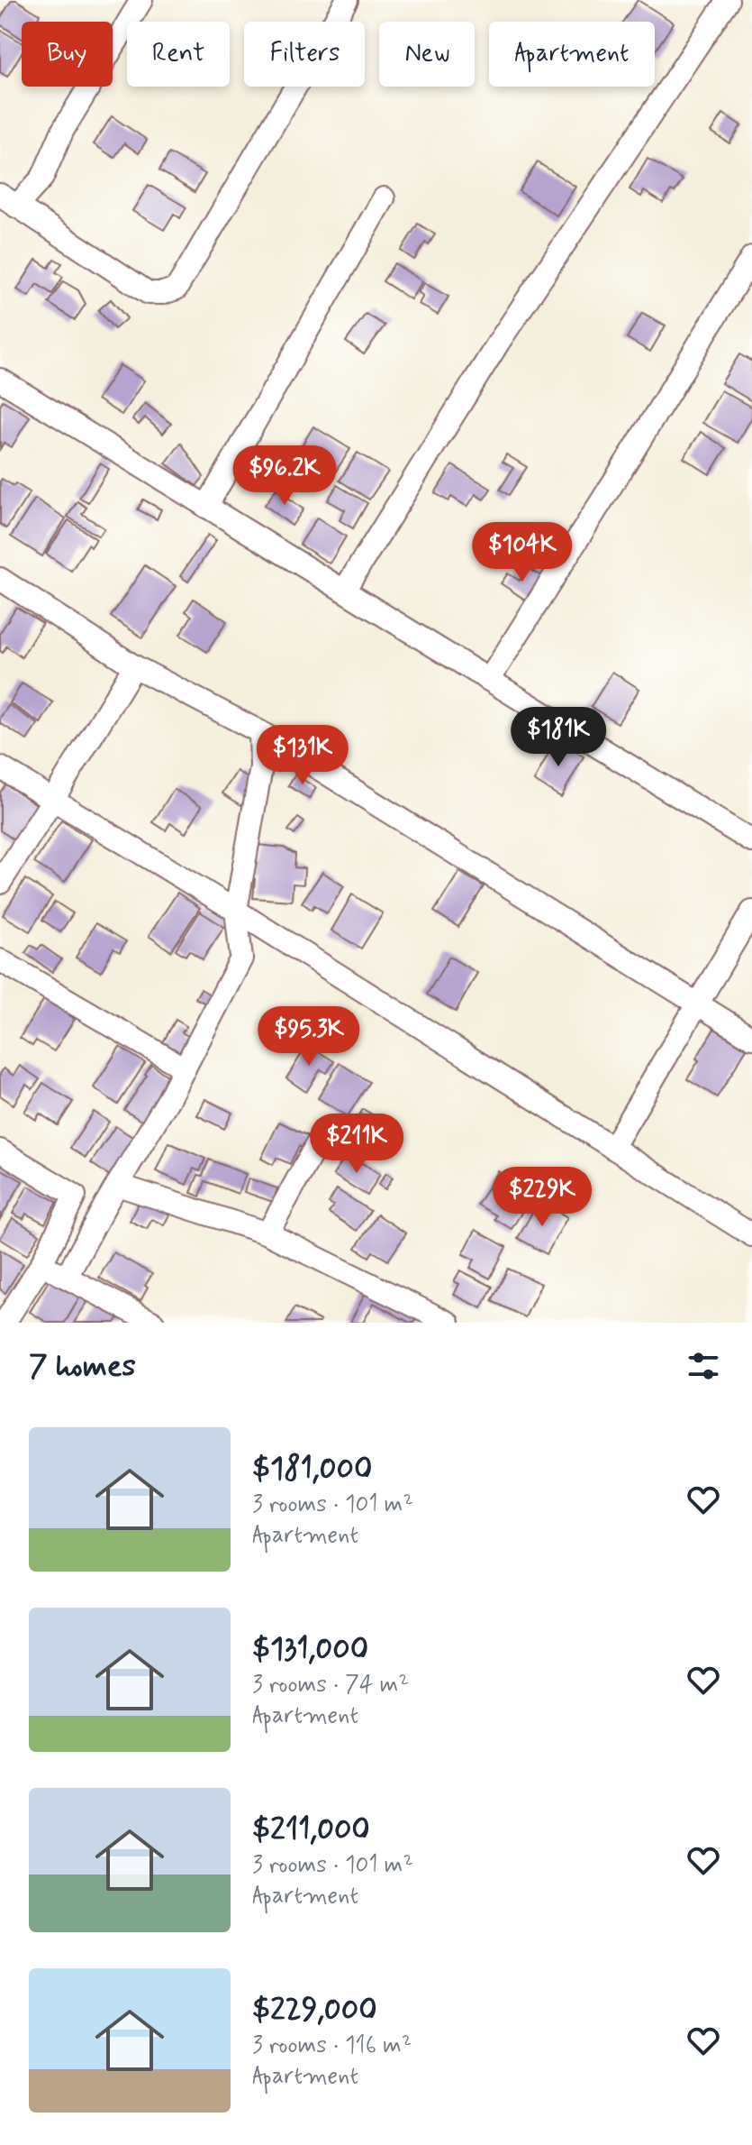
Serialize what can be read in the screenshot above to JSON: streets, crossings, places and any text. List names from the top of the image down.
{
  "page": {
    "chip": [
      "Buy",
      "Rent",
      "Filters",
      "New",
      "Apartment"
    ],
    "price": [
      "$96.2K",
      "$104K",
      "$181K",
      "$131K",
      "$95.3K",
      "$211K",
      "$229K"
    ],
    "heading": "7 homes",
    "list": [
      {
        "name": "$181,000",
        "note": "3 rooms · 101 m² · Apartment"
      },
      {
        "name": "$131,000",
        "note": "3 rooms · 74 m² · Apartment"
      },
      {
        "name": "$211,000",
        "note": "3 rooms · 101 m² · Apartment"
      },
      {
        "name": "$229,000",
        "note": "3 rooms · 116 m² · Apartment"
      }
    ]
  }
}
